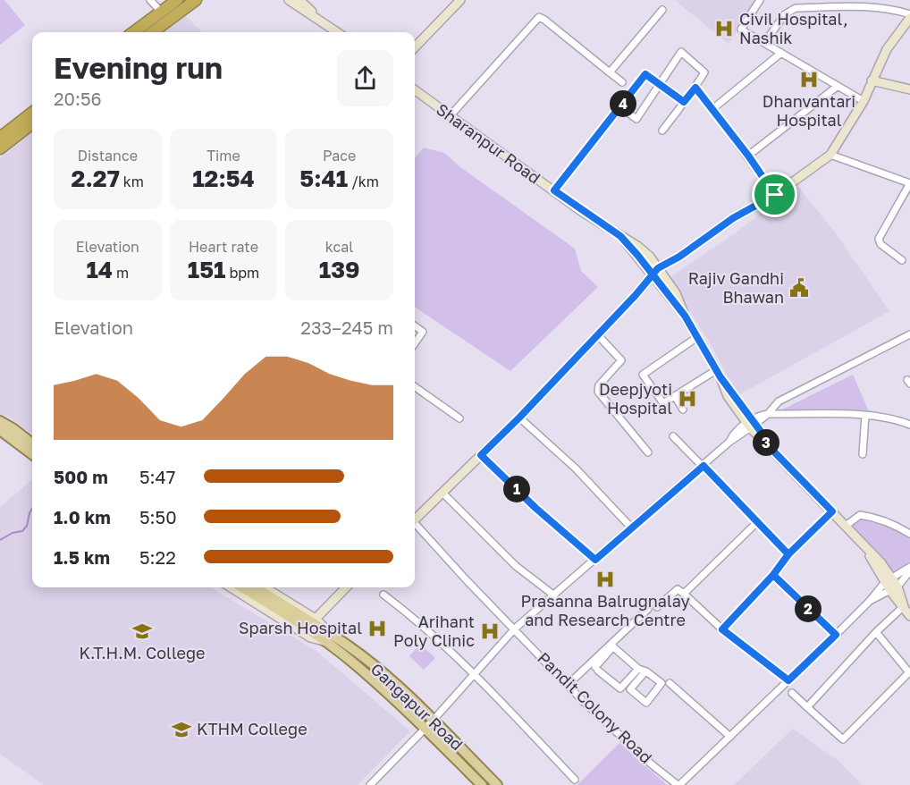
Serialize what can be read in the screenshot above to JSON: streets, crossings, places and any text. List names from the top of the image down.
{
  "streets": {
    "main road": ["Gangapur Road"],
    "street": ["Sharanpur Road", "Pandit Colony Road"]
  },
  "places": {
    "hospital": [
      "Civil Hospital, Nashik",
      "Dhanvantari Hospital",
      "Deepjyoti Hospital",
      "Prasanna Balrugnalay and Research Centre",
      "Sparsh Hospital",
      "Arihant Poly Clinic"
    ],
    "public building": ["Rajiv Gandhi Bhawan"],
    "school or university": ["K.T.H.M. College", "KTHM College"]
  },
  "page": {
    "heading": ["Evening run", "20:56"],
    "pins": [
      "4",
      "3",
      "1",
      "2"
    ],
    "stats": [
      ["Distance", "2.27 km"],
      ["Time", "12:54"],
      ["Pace", "5:41 /km"],
      ["Elevation", "14 m"],
      ["Heart rate", "151 bpm"],
      ["kcal", "139"]
    ],
    "chart": ["Elevation", "233–245 m"],
    "list": [
      {
        "name": "500 m",
        "note": "5:47"
      },
      {
        "name": "1.0 km",
        "note": "5:50"
      },
      {
        "name": "1.5 km",
        "note": "5:22"
      }
    ]
  }
}
